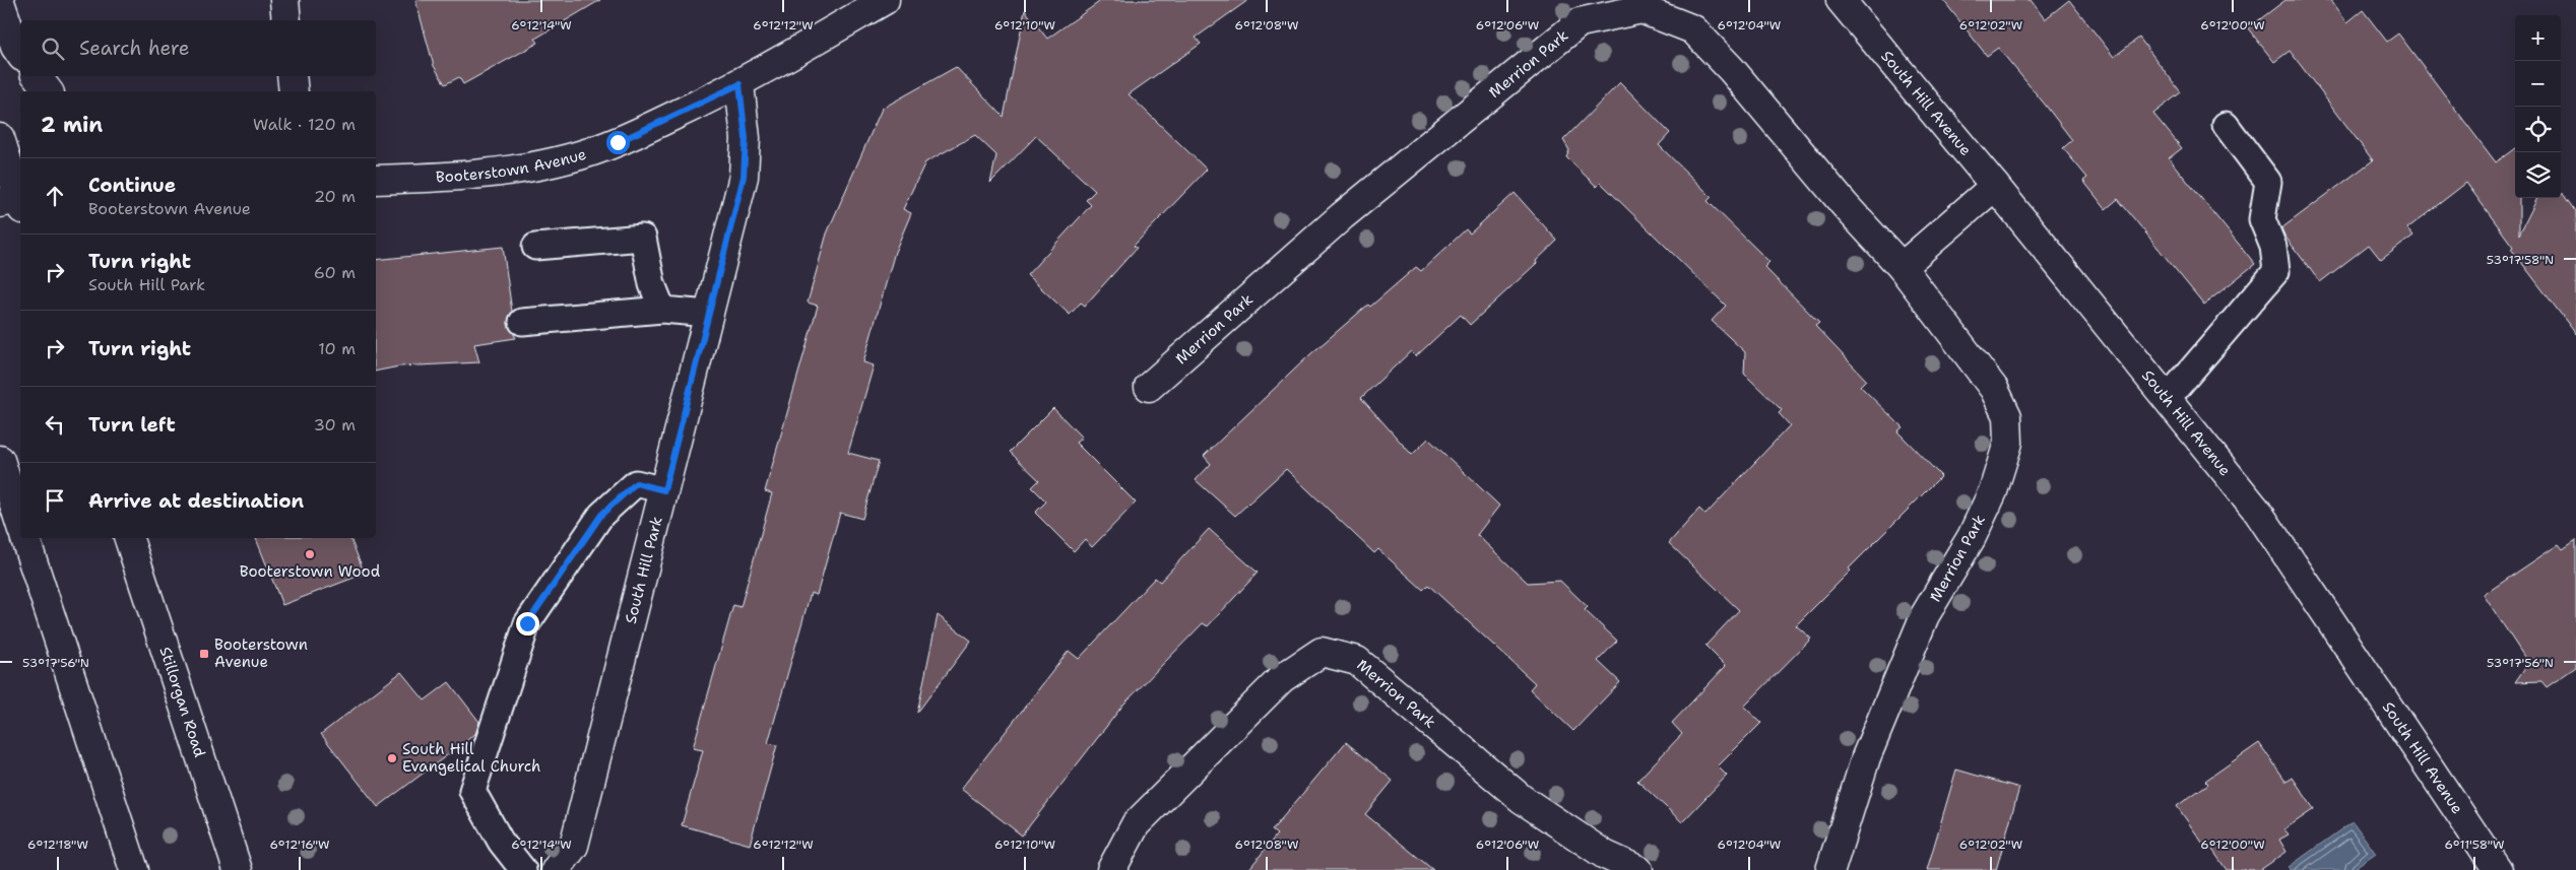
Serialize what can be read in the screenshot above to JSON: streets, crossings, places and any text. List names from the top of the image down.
{
  "streets": {
    "street": [
      "Merrion Park",
      "South Hill Avenue",
      "Booterstown Avenue",
      "South Hill Park",
      "Stillorgan Road"
    ]
  },
  "crossings": [
    ["Booterstown Avenue", "South Hill Park"]
  ],
  "places": {
    "other": ["Booterstown Wood", "South Hill Evangelical Church"],
    "transit": ["Booterstown Avenue"]
  },
  "page": {
    "map_buttons": ["+", "−"],
    "search": "Search here",
    "heading": ["2 min", "Walk · 120 m"],
    "list": [
      ["Continue", "Booterstown Avenue", "20 m"],
      ["Turn right", "South Hill Park", "60 m"],
      ["Turn right", "10 m"],
      ["Turn left", "30 m"],
      "Arrive at destination"
    ]
  },
  "coordinates": [
    "6°12'14\"W",
    "6°12'12\"W",
    "6°12'10\"W",
    "6°12'08\"W",
    "6°12'06\"W",
    "6°12'04\"W",
    "6°12'02\"W",
    "6°12'00\"W",
    "53°17'58\"N",
    "53°17'56\"N",
    "6°12'18\"W",
    "6°12'16\"W",
    "6°11'58\"W"
  ]
}
